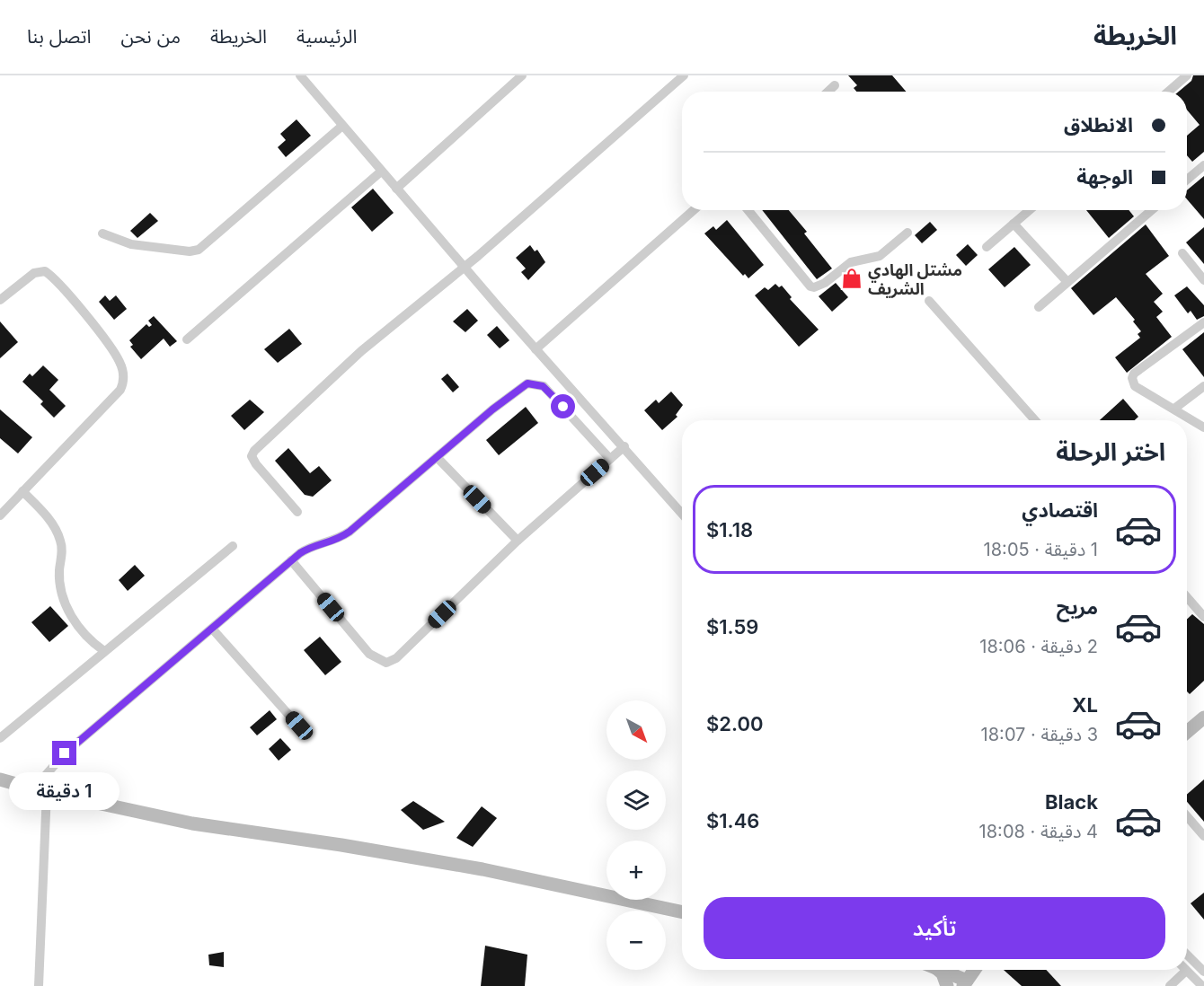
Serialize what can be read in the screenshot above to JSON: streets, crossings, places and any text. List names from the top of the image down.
{
  "places": {
    "shop": ["مشتل الهادي الشريف"]
  },
  "north": "bottom right",
  "page": {
    "header": "الخريطة",
    "nav": [
      "الرئيسية",
      "الخريطة",
      "من نحن",
      "اتصل بنا"
    ],
    "banner": ["الانطلاق", "الوجهة"],
    "heading": "اختر الرحلة",
    "list": [
      {
        "name": "اقتصادي",
        "note": "1 دقيقة · 18:05",
        "value": "$1.18"
      },
      {
        "name": "مريح",
        "note": "2 دقيقة · 18:06",
        "value": "$1.59"
      },
      {
        "name": "XL",
        "note": "3 دقيقة · 18:07",
        "value": "$2.00"
      },
      {
        "name": "Black",
        "note": "4 دقيقة · 18:08",
        "value": "$1.46"
      }
    ],
    "map_buttons": ["+", "−"],
    "bubble": "1 دقيقة",
    "buttons": "تأكيد"
  }
}
